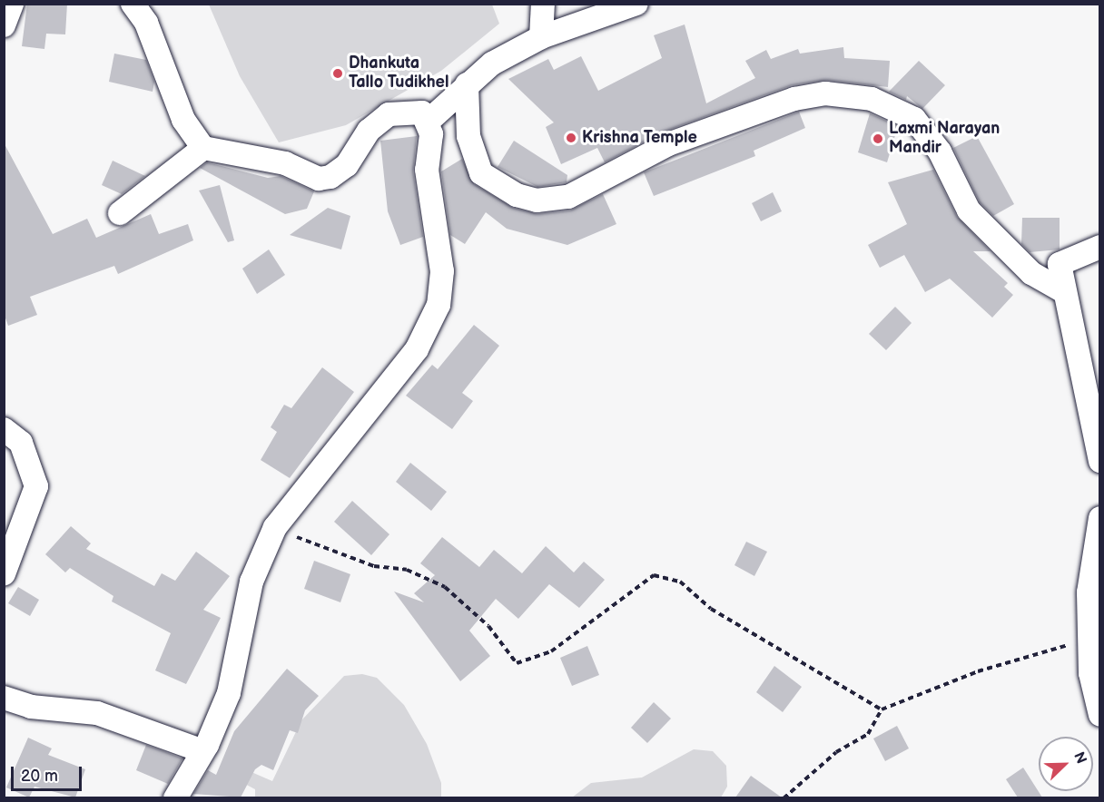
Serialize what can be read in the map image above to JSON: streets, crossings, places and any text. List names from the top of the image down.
{
  "places": ["Dhankuta Tallo Tudikhel", "Krishna Temple", "Laxmi Narayan Mandir"],
  "scale_bar": "20 m",
  "north": "top right"
}
